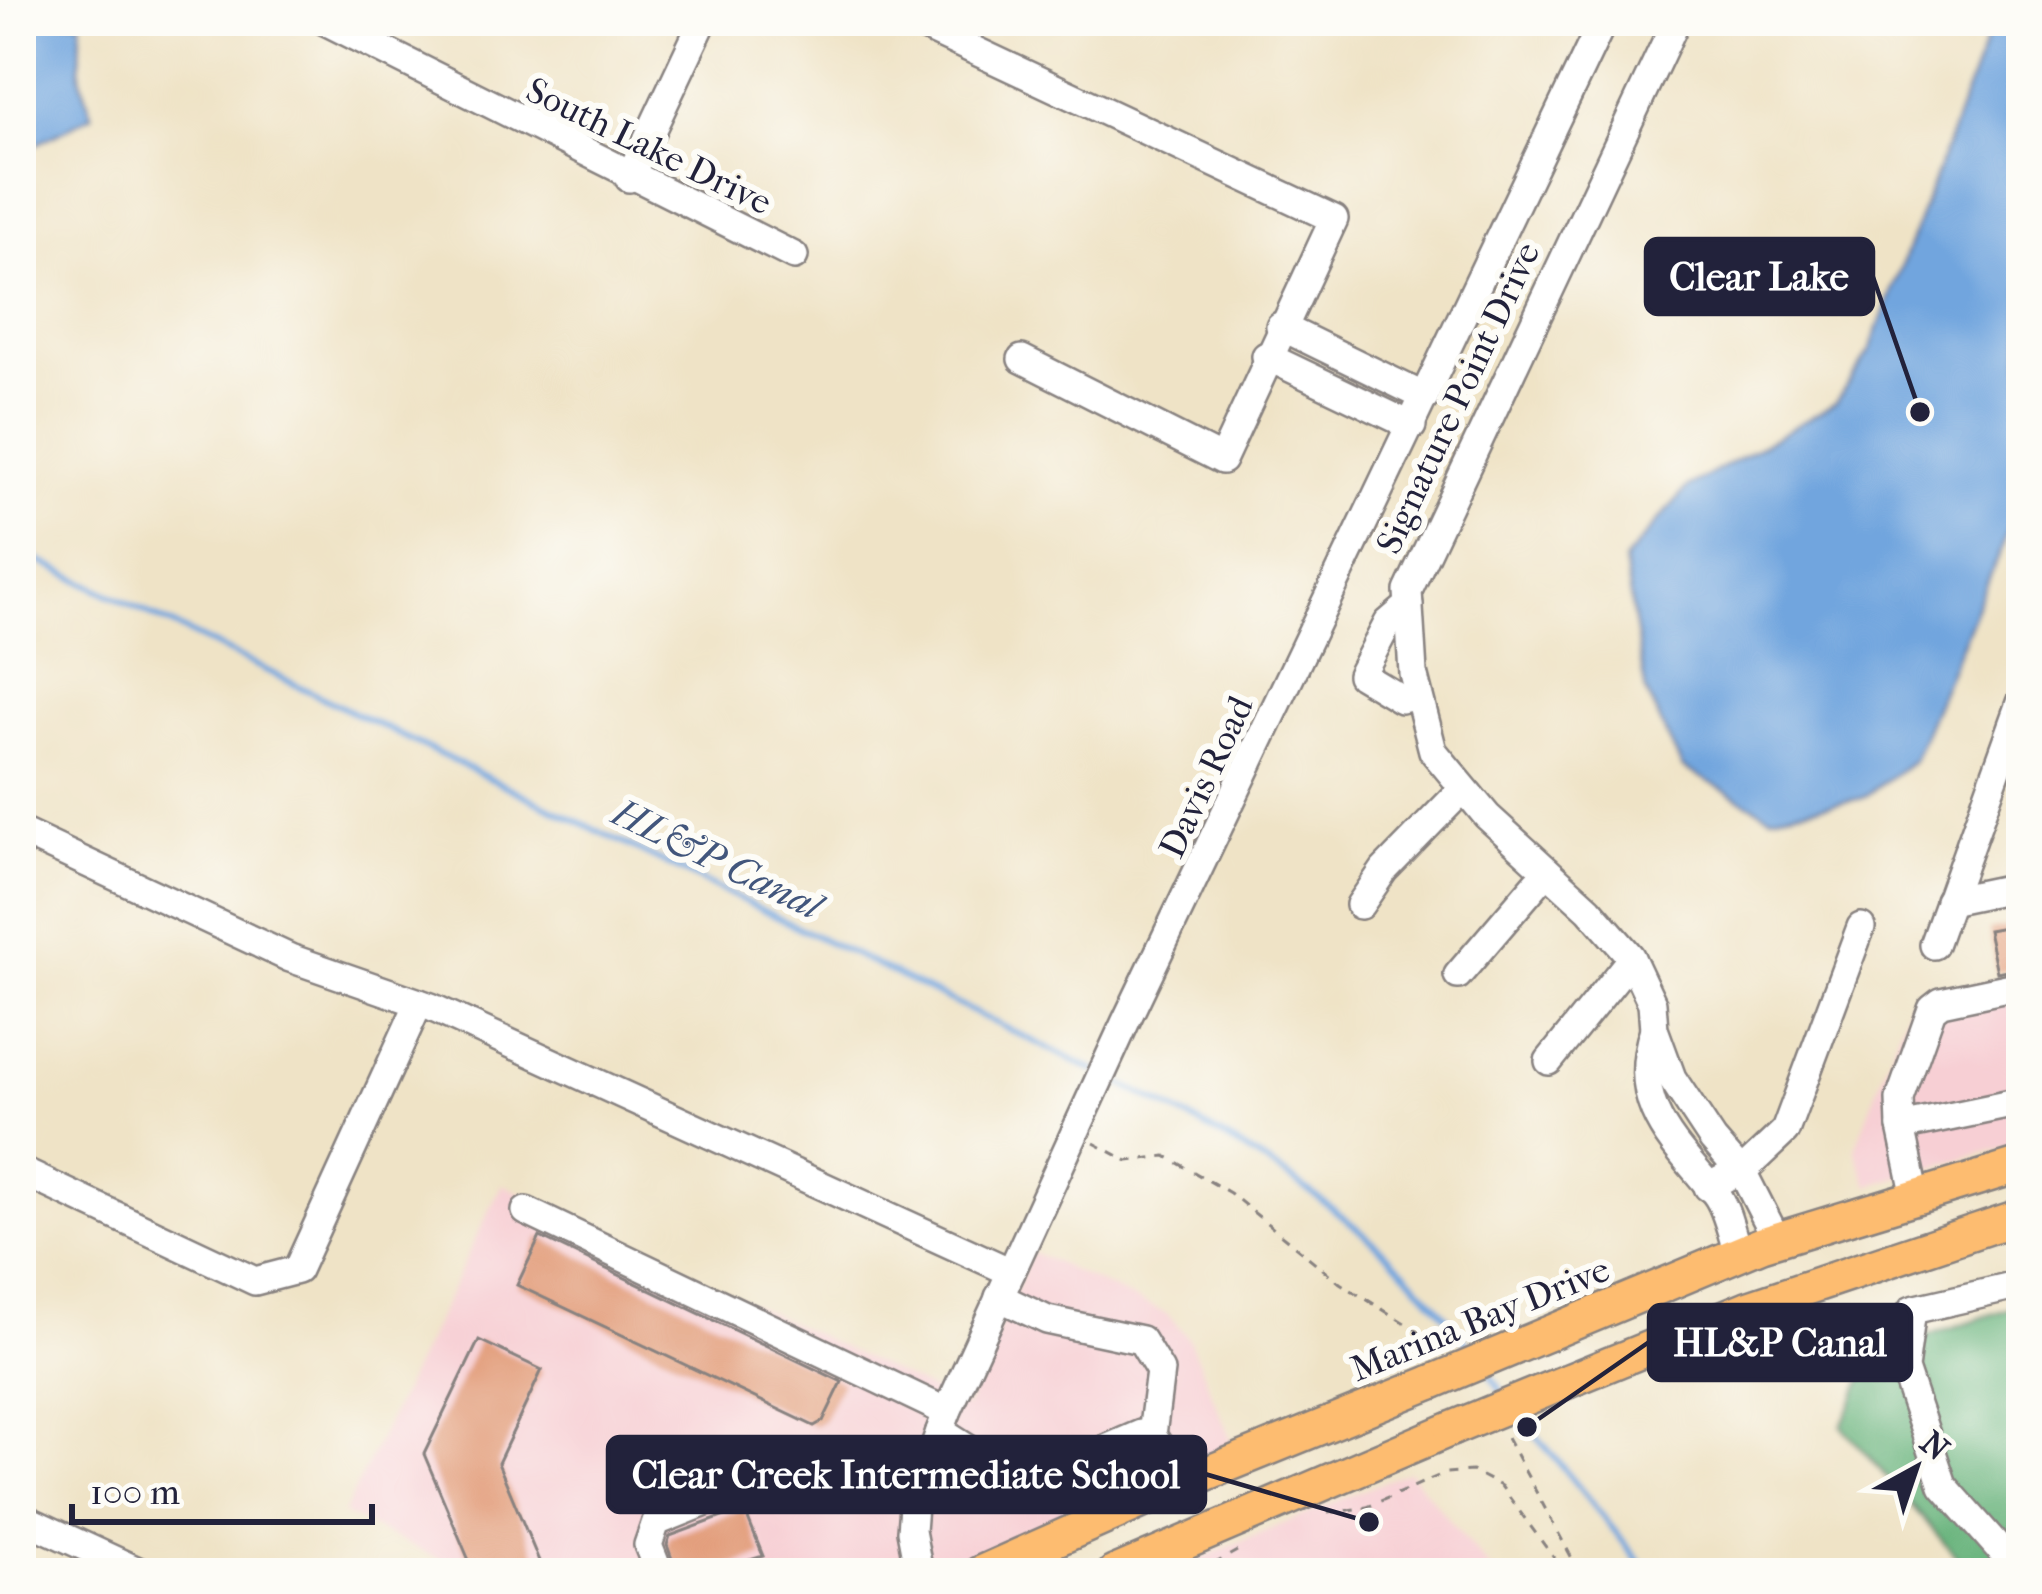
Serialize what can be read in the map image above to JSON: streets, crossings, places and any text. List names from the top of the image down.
{
  "streets": {
    "main road": ["Marina Bay Drive"],
    "street": ["South Lake Drive", "Signature Point Drive", "Davis Road"]
  },
  "crossings": [
    ["Signature Point Drive", "Marina Bay Drive"]
  ],
  "water": ["HL&P Canal"],
  "places": ["Clear Lake", "HL&P Canal", "Clear Creek Intermediate School"],
  "scale_bar": "100 m",
  "north": "top right"
}
